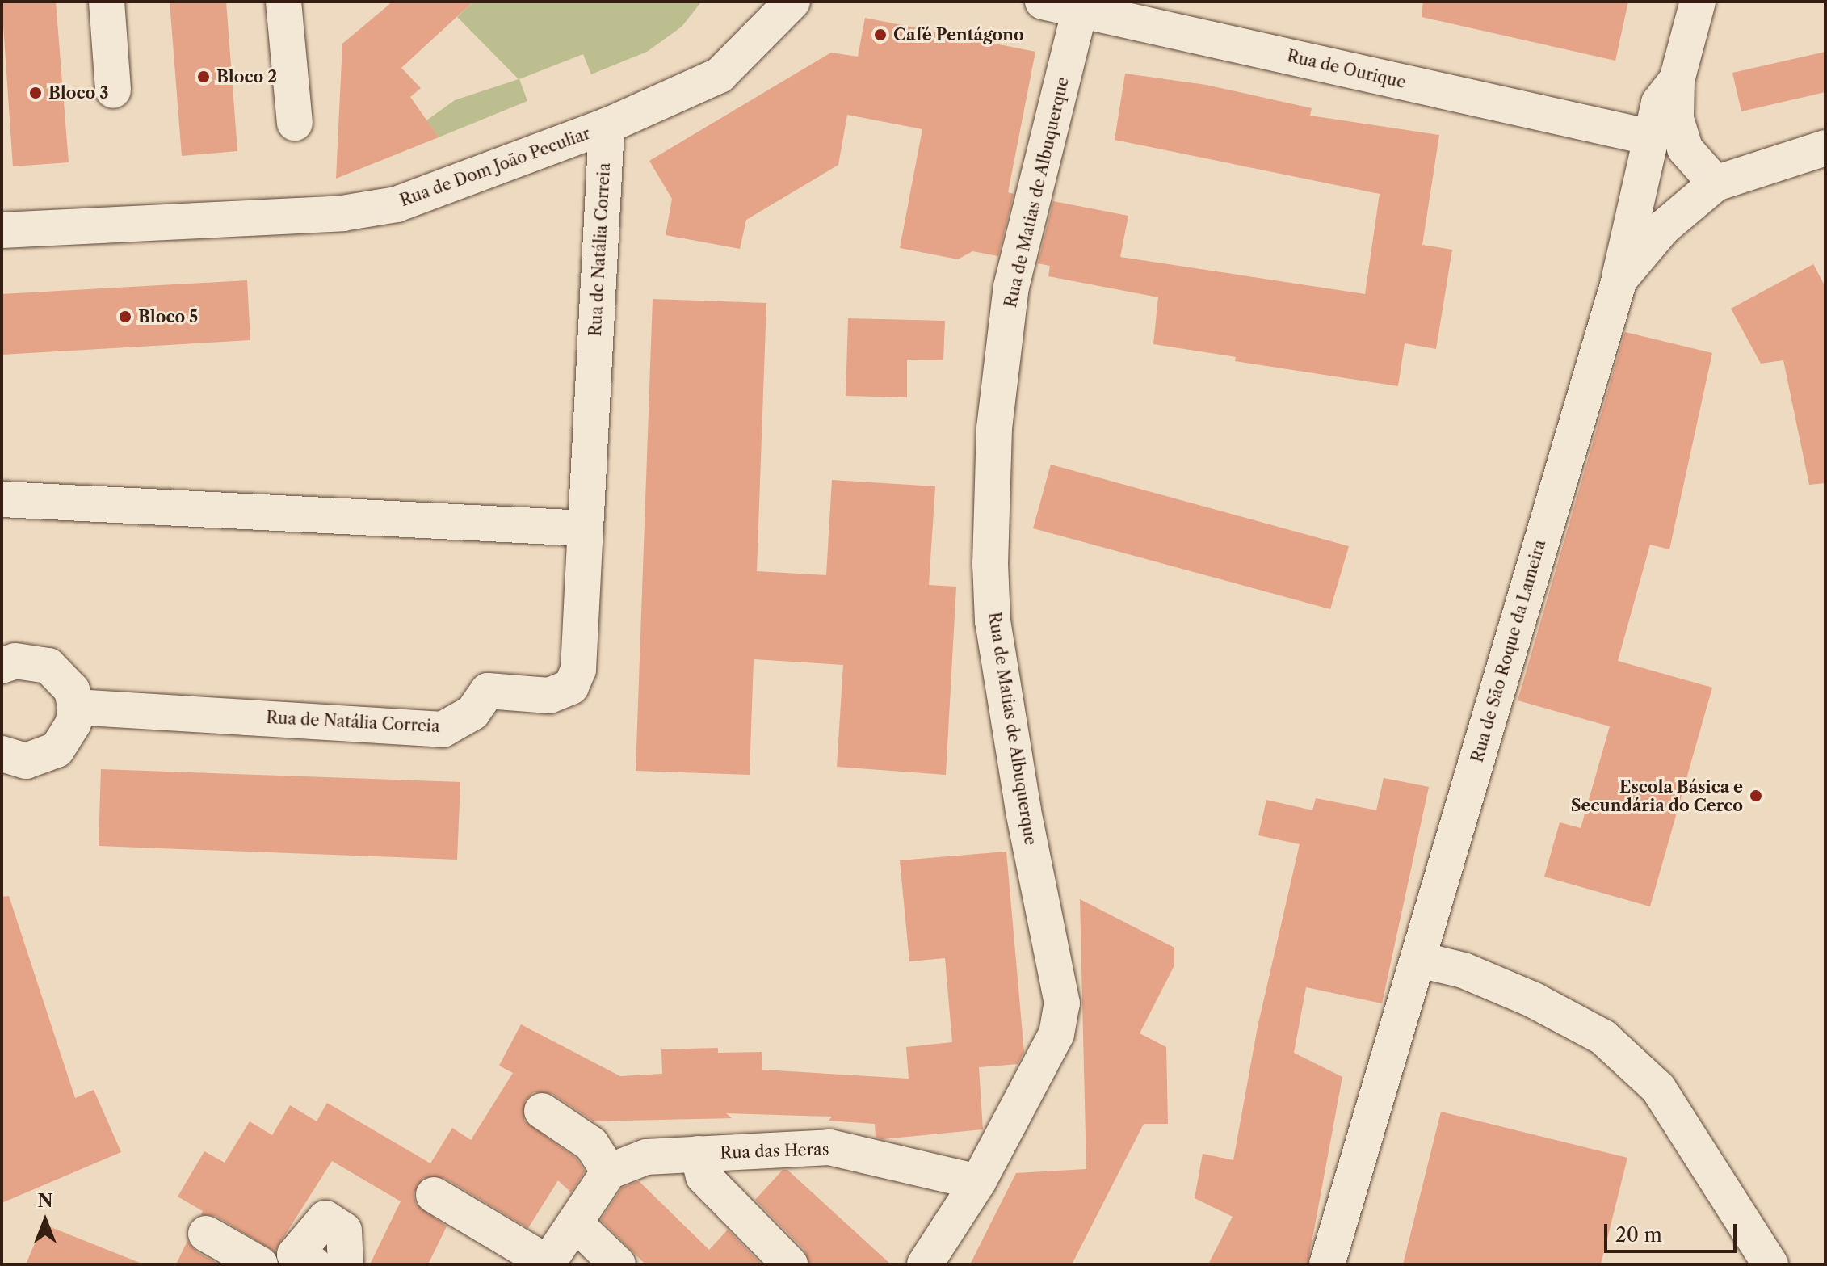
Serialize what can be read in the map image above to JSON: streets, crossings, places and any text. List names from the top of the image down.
{
  "streets": {
    "street": [
      "Rua de Ourique",
      "Rua de Dom João Peculiar",
      "Rua de Matias de Albuquerque",
      "Rua de Natália Correia",
      "Rua de São Roque da Lameira",
      "Rua das Heras"
    ]
  },
  "crossings": [
    ["Rua de Ourique", "Rua de Matias de Albuquerque"],
    ["Rua de Dom João Peculiar", "Rua de Natália Correia"],
    ["Rua de Matias de Albuquerque", "Rua das Heras"]
  ],
  "places": [
    "Café Pentágono",
    "Bloco 2",
    "Bloco 3",
    "Bloco 5",
    "Escola Básica e Secundária do Cerco"
  ],
  "scale_bar": "20 m",
  "north": "top"
}
